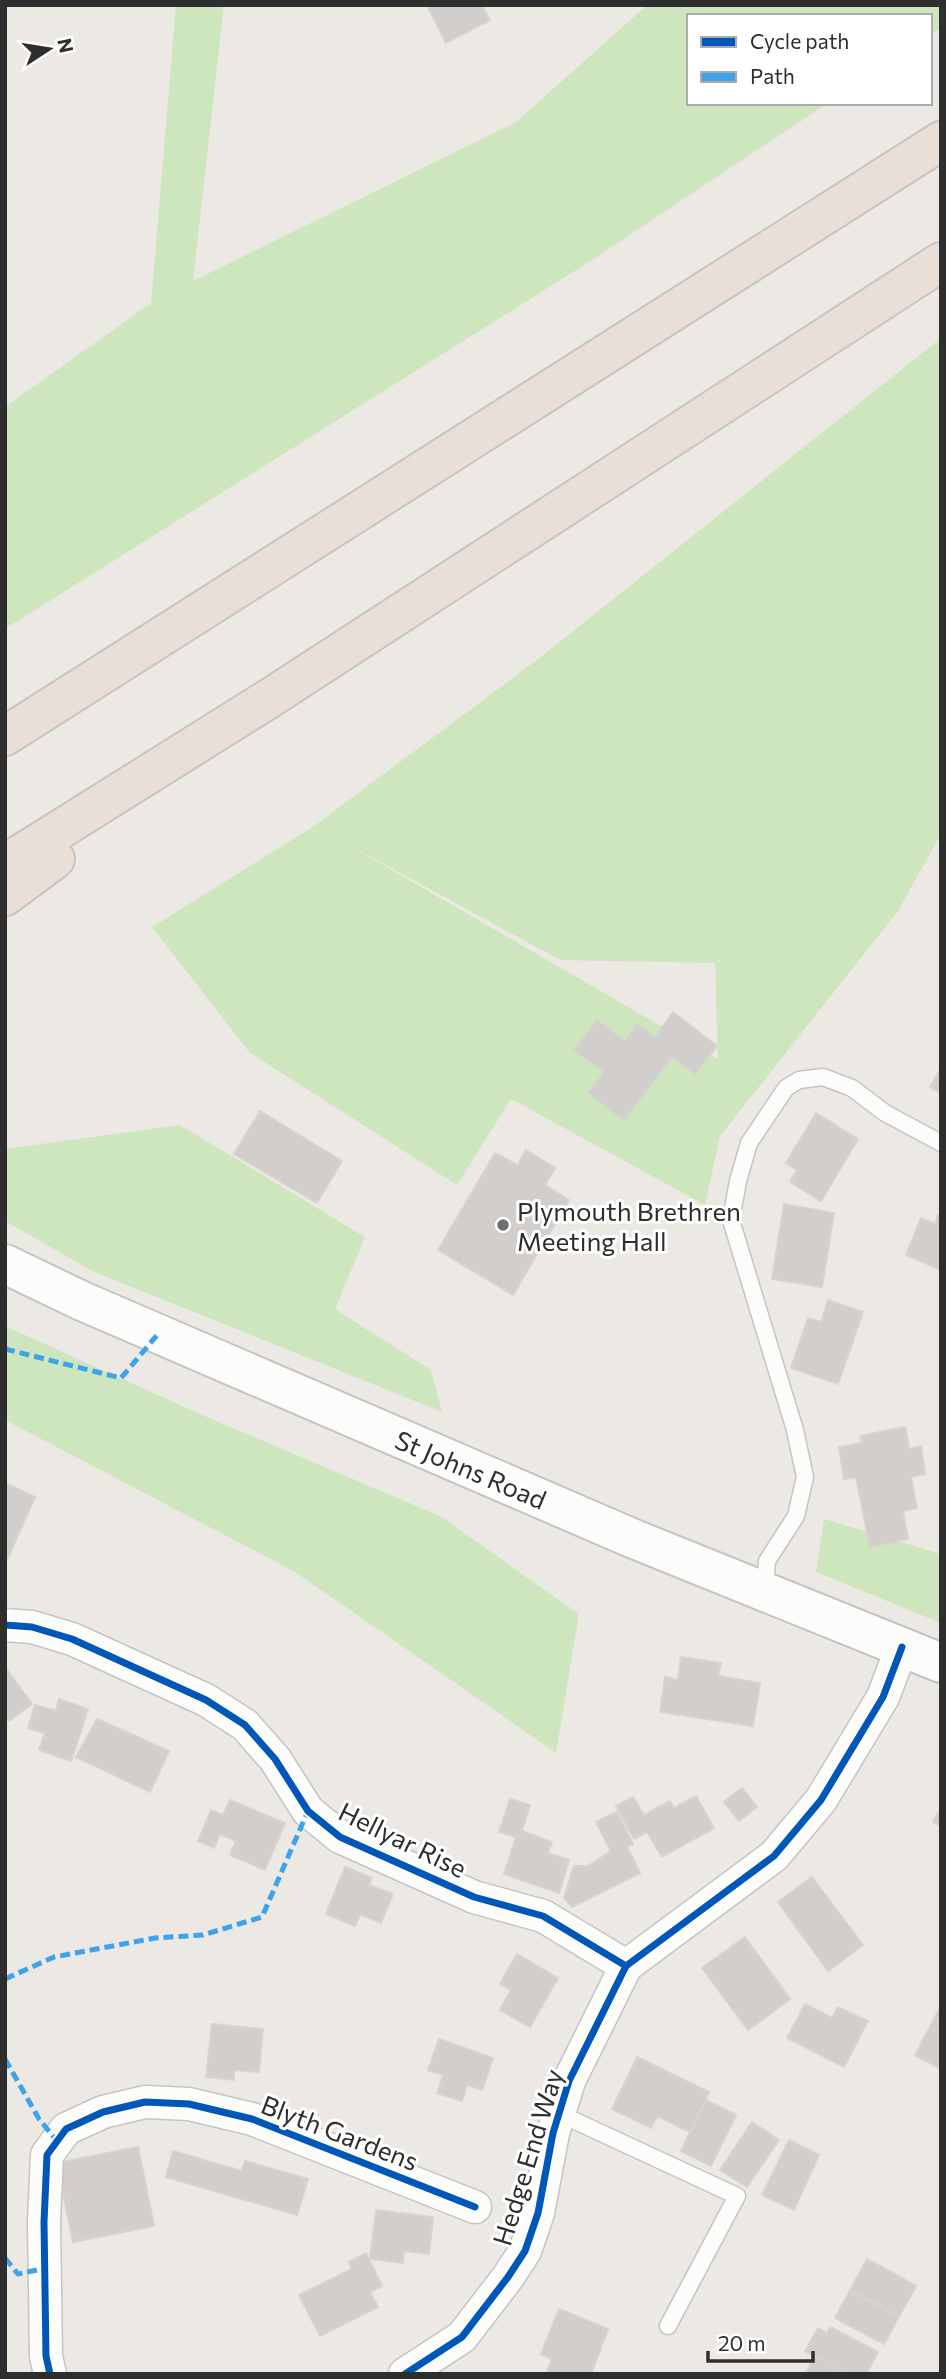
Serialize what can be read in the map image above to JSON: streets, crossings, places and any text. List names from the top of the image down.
{
  "streets": {
    "main road": ["St Johns Road"],
    "street": ["Hellyar Rise", "Blyth Gardens", "Hedge End Way"]
  },
  "crossings": [
    ["St Johns Road", "Hedge End Way"],
    ["Hellyar Rise", "Hedge End Way"]
  ],
  "places": ["Plymouth Brethren Meeting Hall"],
  "legend": ["Cycle path", "Path"],
  "scale_bar": "20 m",
  "north": "right"
}
